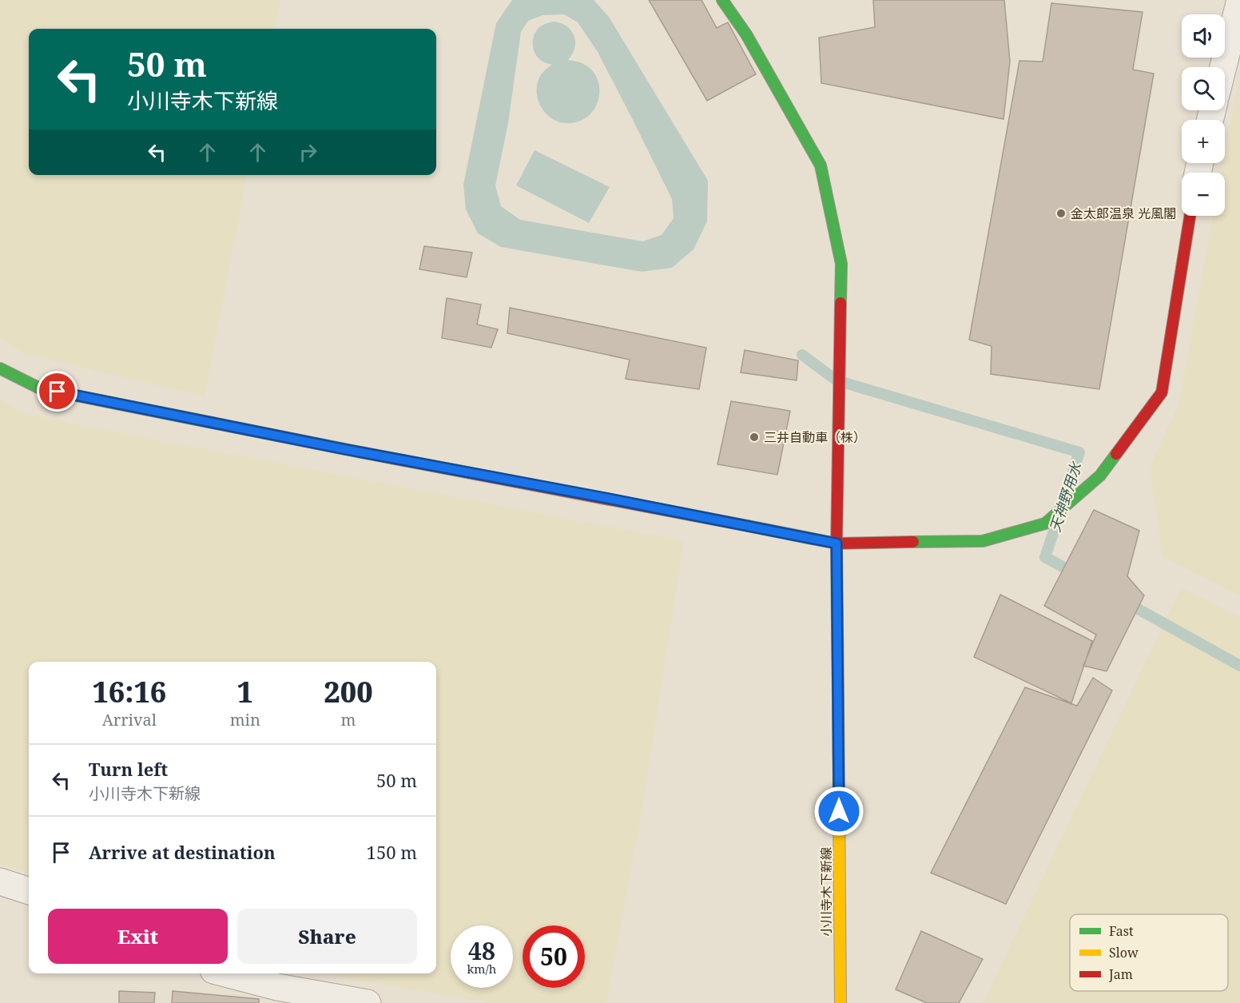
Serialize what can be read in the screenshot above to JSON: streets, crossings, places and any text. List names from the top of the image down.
{
  "streets": {
    "main road": ["小川寺木下新線"]
  },
  "water": ["天神野用水"],
  "places": ["金太郎温泉 光風閣", "三井自動車（株）"],
  "legend": ["Fast", "Slow", "Jam"],
  "page": {
    "map_buttons": ["+", "−"],
    "turn": ["50 m", "小川寺木下新線"],
    "eta": [
      "16:16",
      "Arrival",
      "1",
      "min",
      "200",
      "m"
    ],
    "list": [
      {
        "name": "Turn left",
        "note": "小川寺木下新線",
        "value": "50 m"
      },
      {
        "name": "Arrive at destination",
        "value": "150 m"
      }
    ],
    "buttons": ["Exit", "Share"],
    "speed": "48 km/h",
    "limit": "50"
  }
}
